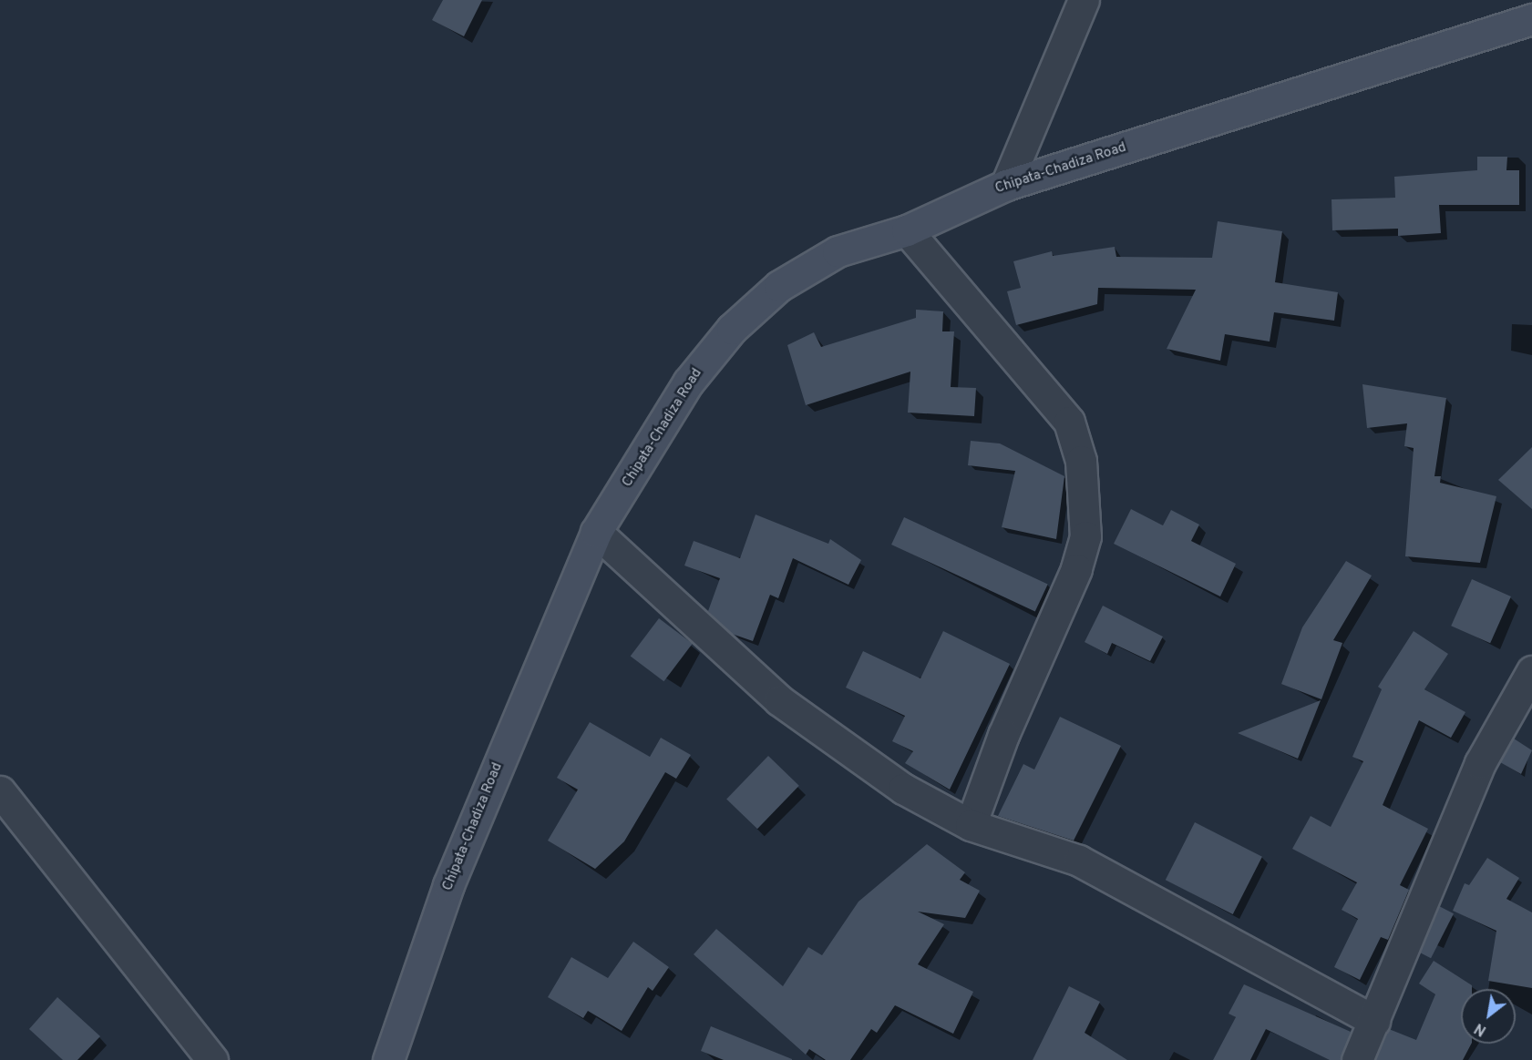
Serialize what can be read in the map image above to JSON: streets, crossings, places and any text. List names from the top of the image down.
{
  "streets": {
    "main road": ["Chipata-Chadiza Road"]
  },
  "north": "bottom left"
}
